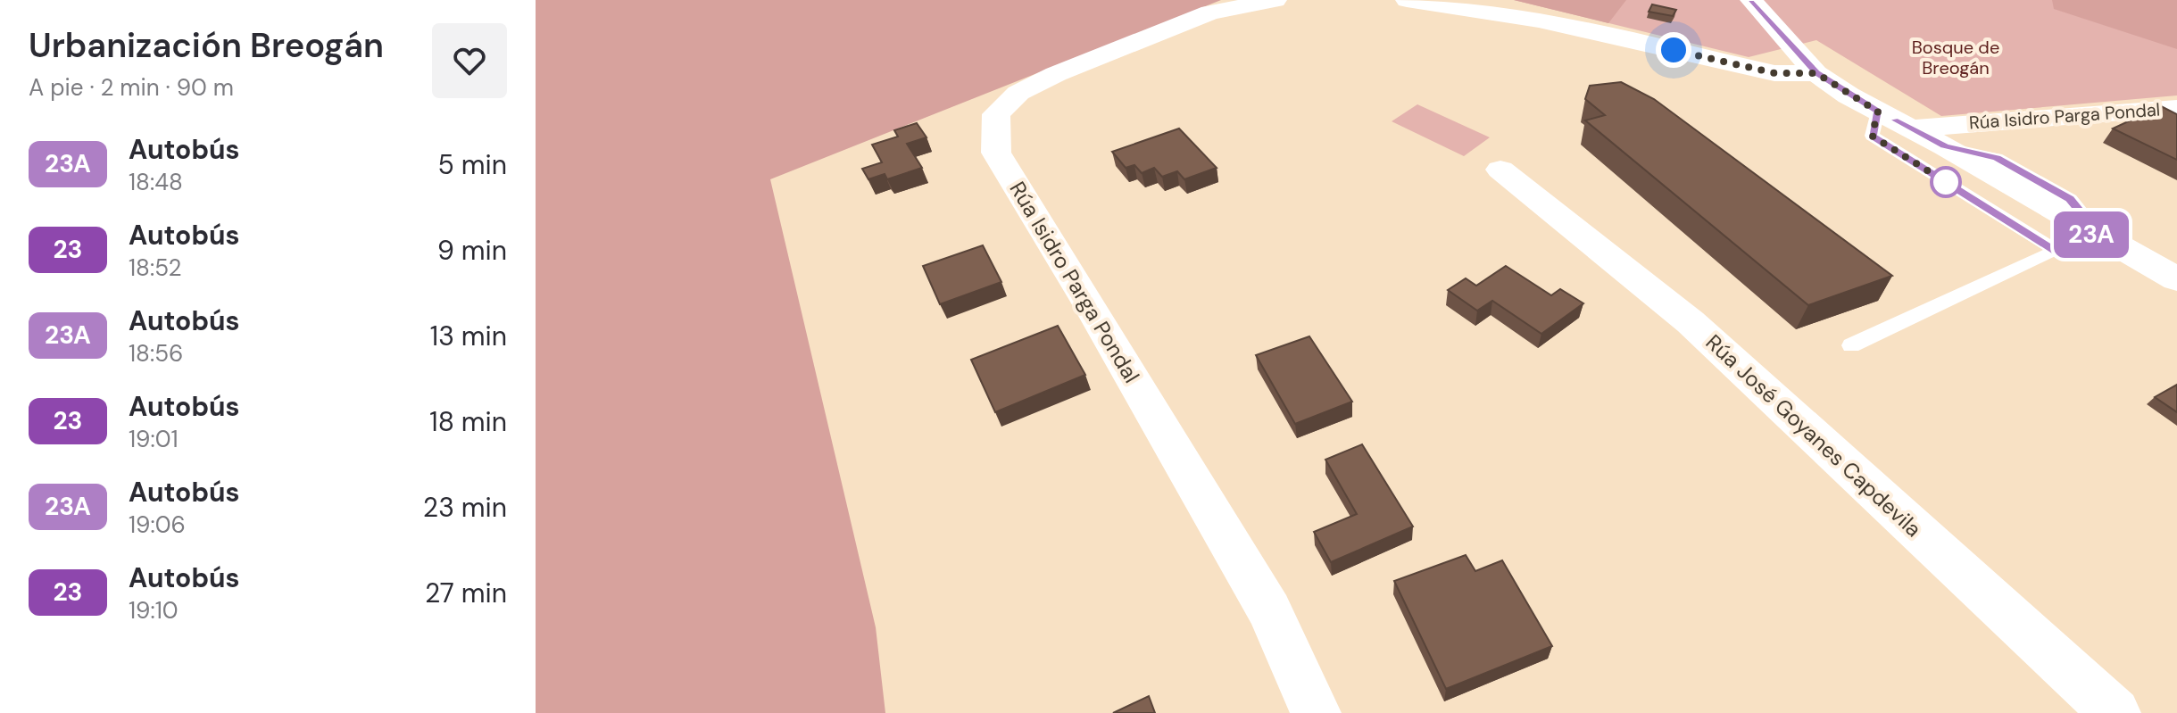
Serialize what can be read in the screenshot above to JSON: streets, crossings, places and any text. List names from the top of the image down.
{
  "streets": {
    "street": ["Rúa Isidro Parga Pondal", "Rúa José Goyanes Capdevila"]
  },
  "parks": ["Bosque de Breogán"],
  "lines": ["bus line 23A"],
  "page": {
    "heading": ["Urbanización Breogán", "A pie · 2 min · 90 m"],
    "on_map": "23A",
    "list": [
      {
        "mark": "23A",
        "name": "Autobús",
        "note": "18:48",
        "value": "5 min"
      },
      {
        "mark": "23",
        "name": "Autobús",
        "note": "18:52",
        "value": "9 min"
      },
      {
        "mark": "23A",
        "name": "Autobús",
        "note": "18:56",
        "value": "13 min"
      },
      {
        "mark": "23",
        "name": "Autobús",
        "note": "19:01",
        "value": "18 min"
      },
      {
        "mark": "23A",
        "name": "Autobús",
        "note": "19:06",
        "value": "23 min"
      },
      {
        "mark": "23",
        "name": "Autobús",
        "note": "19:10",
        "value": "27 min"
      }
    ]
  }
}
